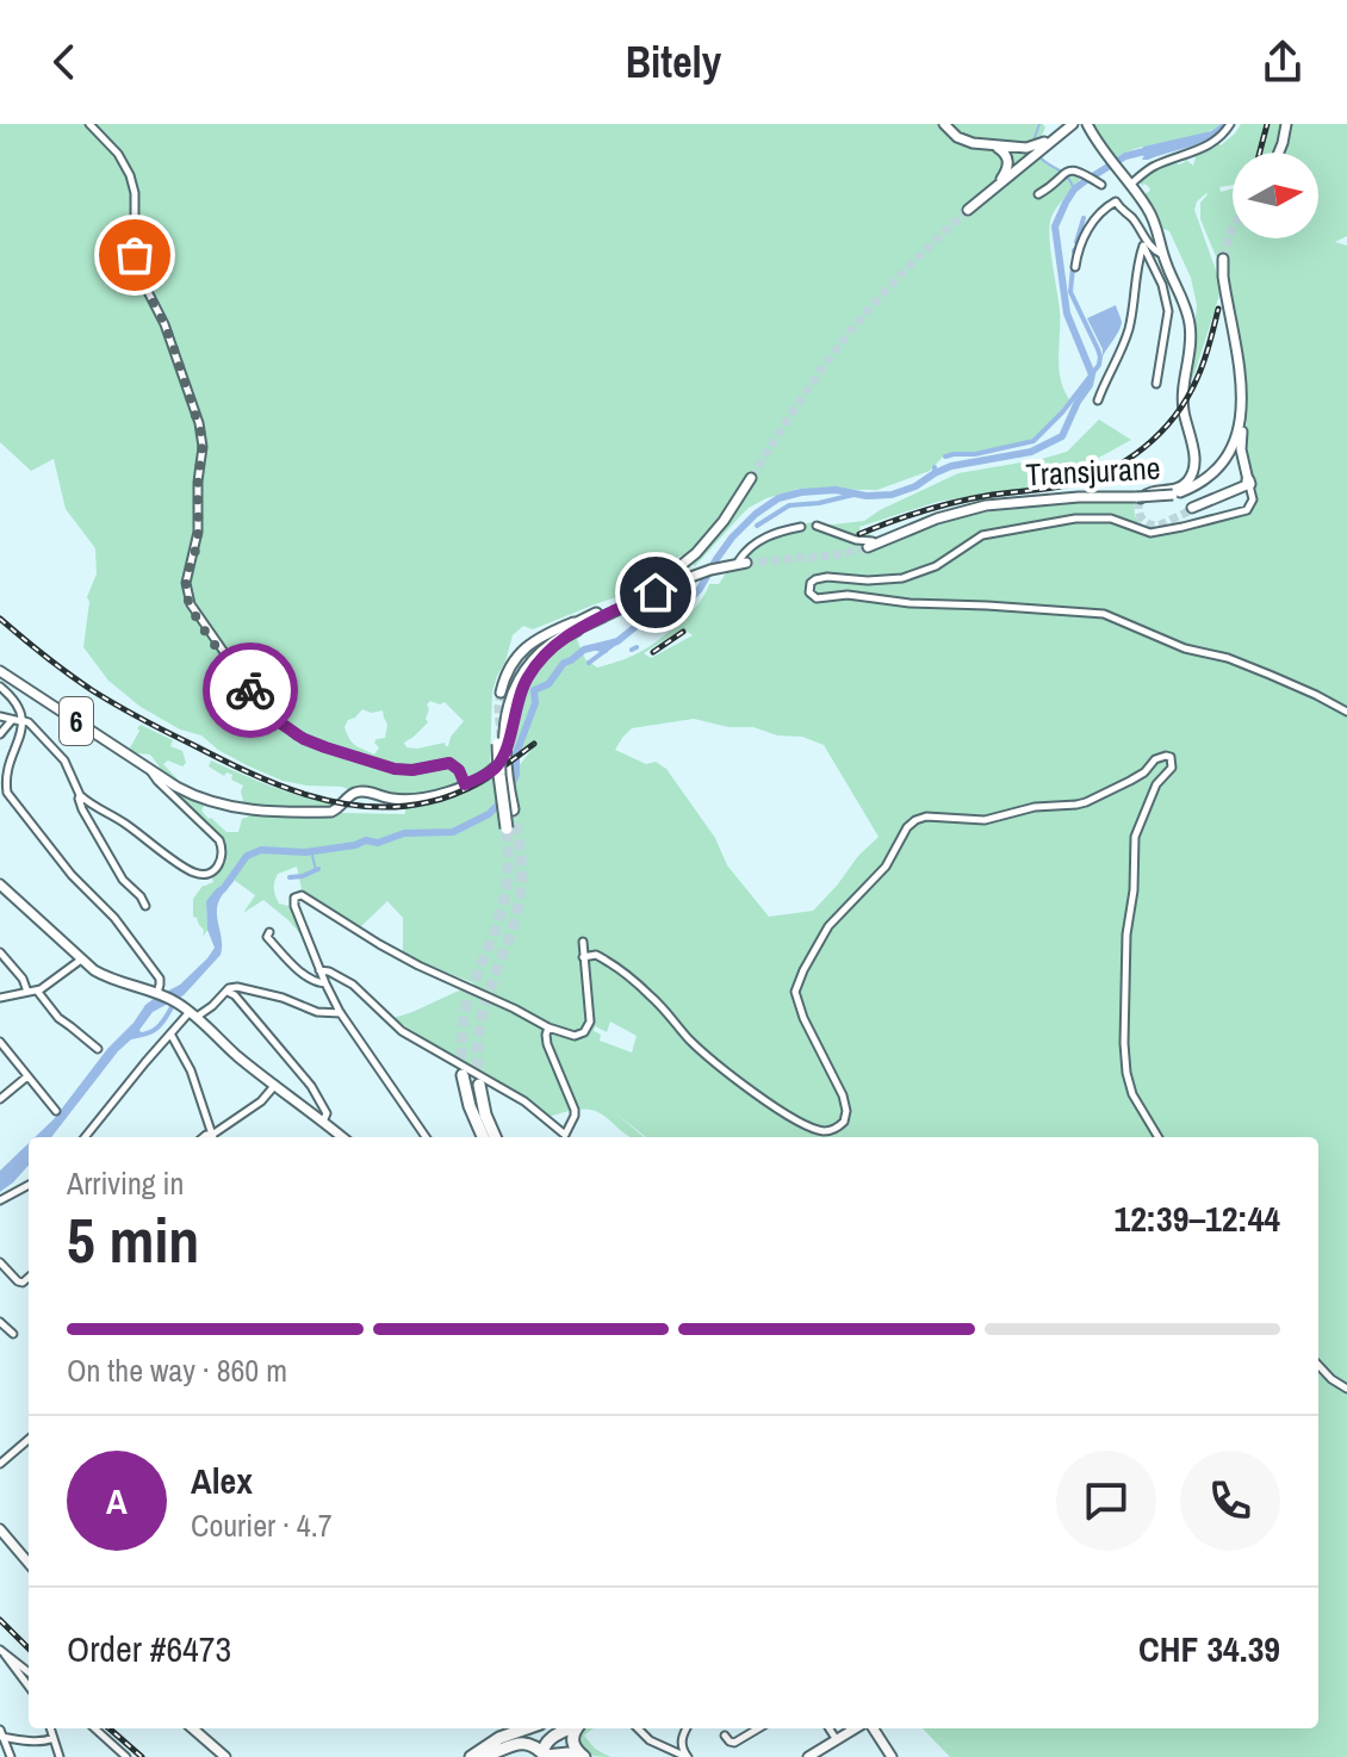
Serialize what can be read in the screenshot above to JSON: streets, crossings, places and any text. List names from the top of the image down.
{
  "streets": {
    "main road": ["Transjurane", "6"]
  },
  "north": "right",
  "page": {
    "header": "Bitely",
    "heading": ["5 min", "Arriving in", "12:39–12:44"],
    "panel": [
      "Alex",
      "Courier · 4.7",
      "Order #6473",
      "CHF 34.39"
    ],
    "bar": "On the way · 860 m",
    "round": "A"
  }
}
